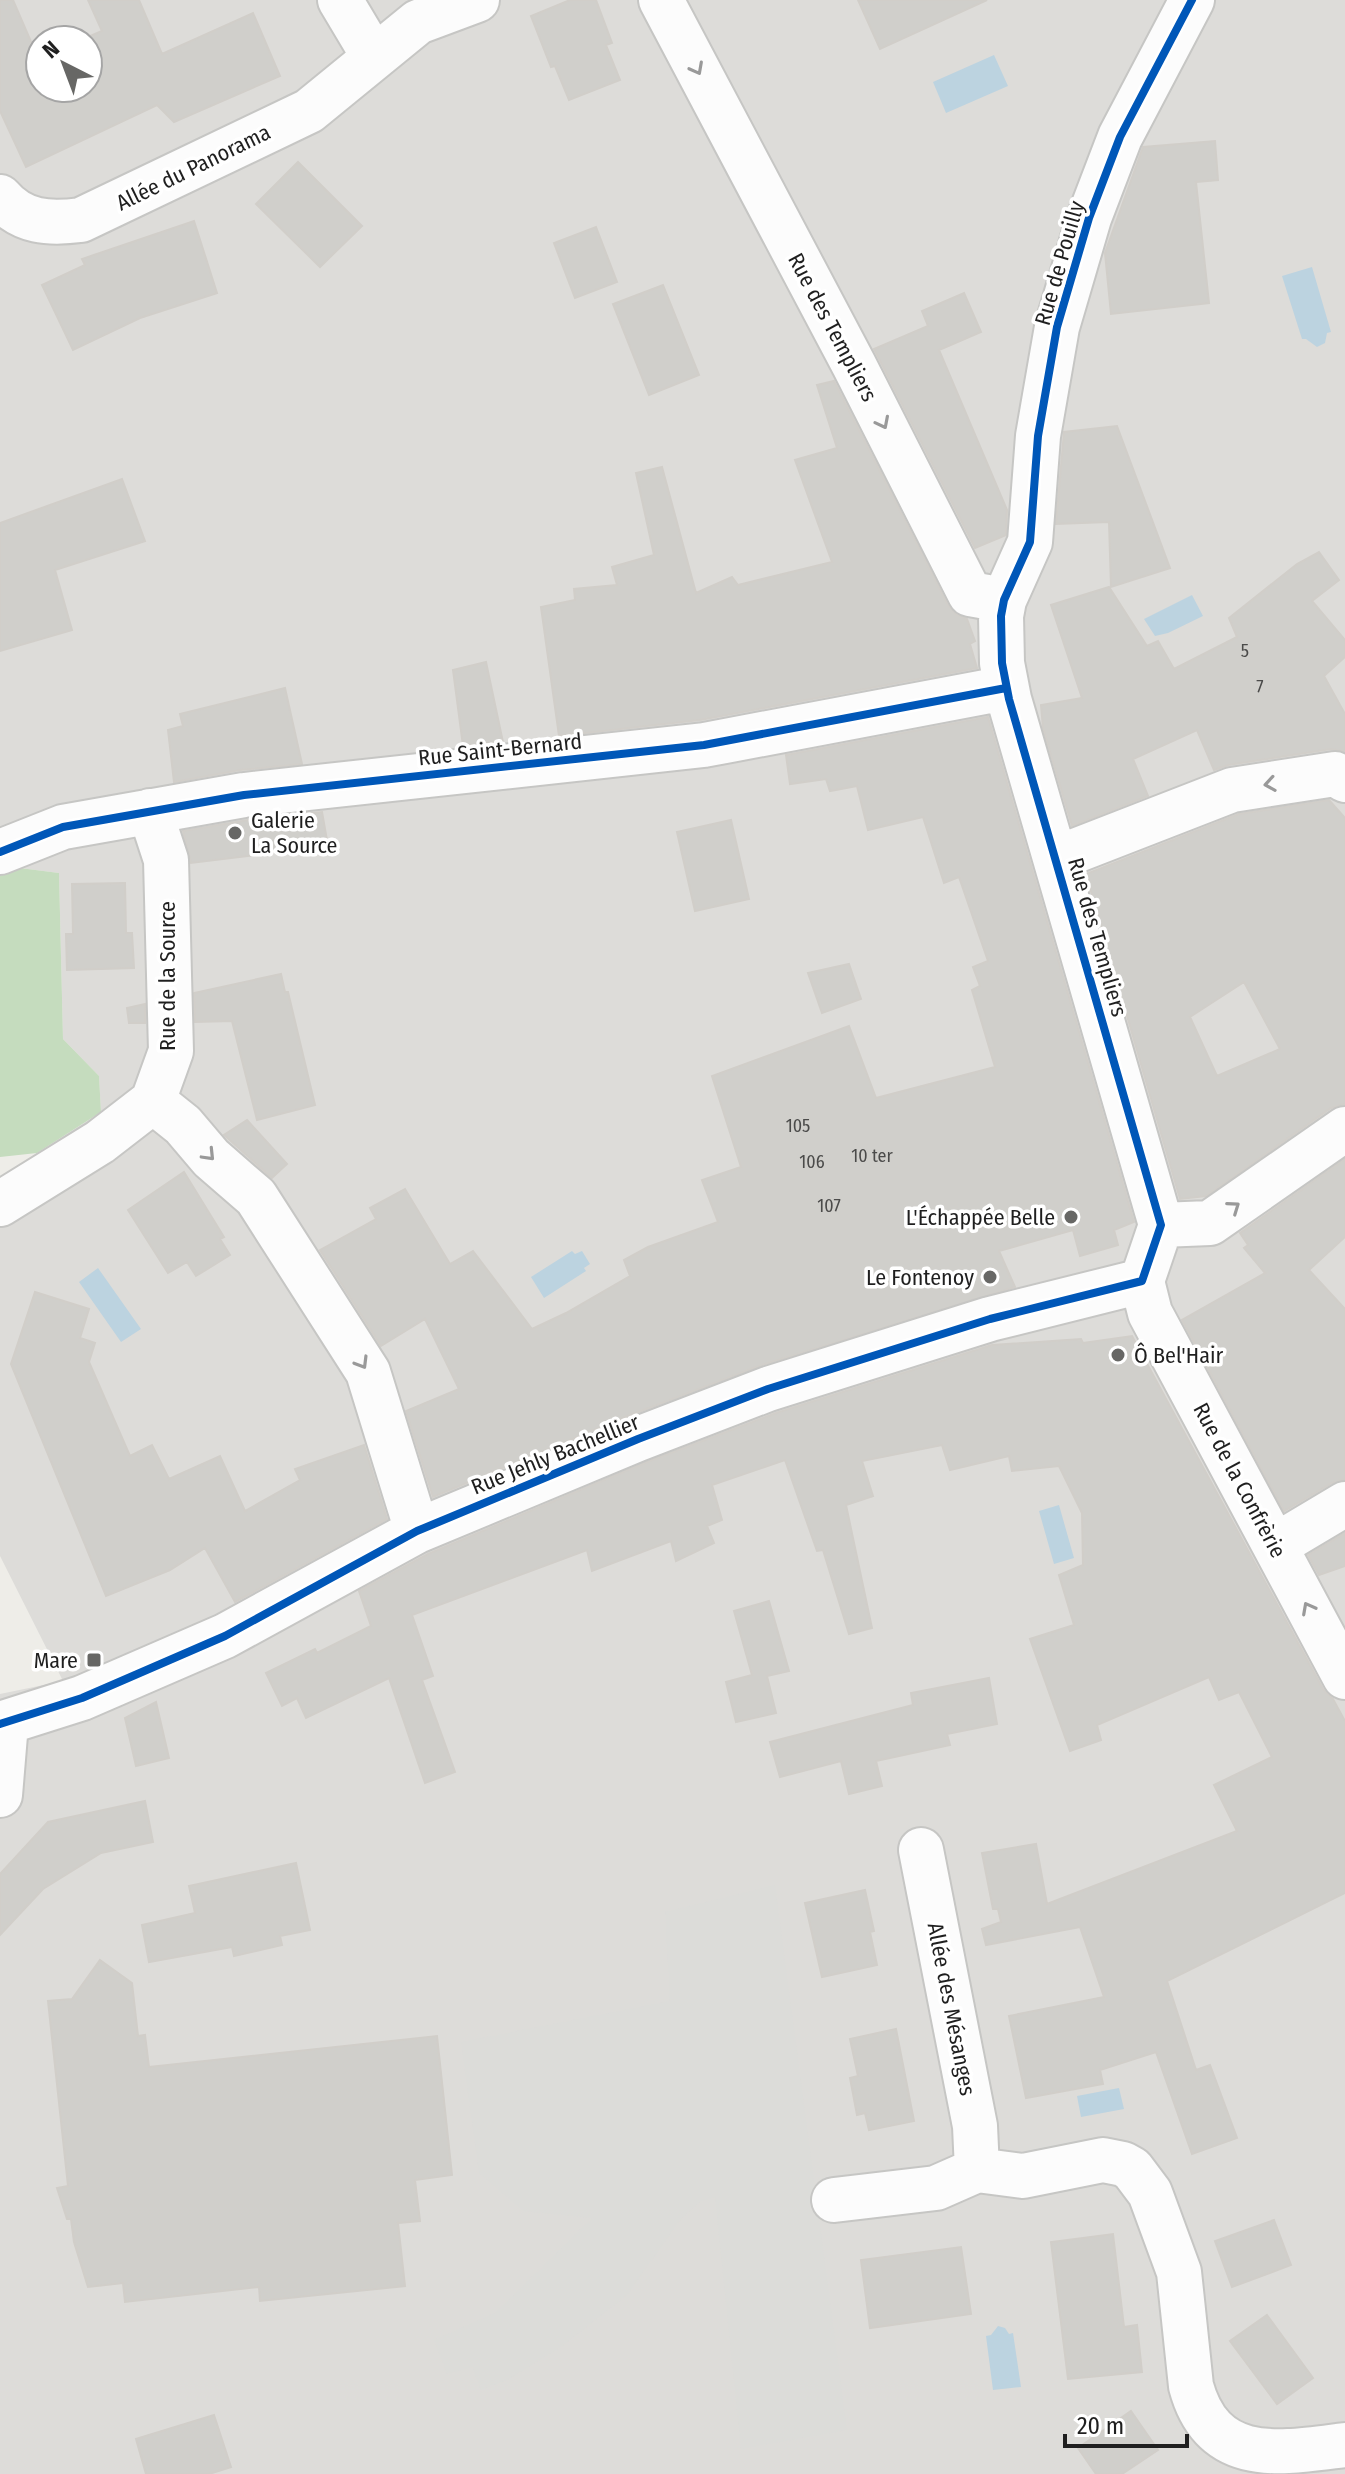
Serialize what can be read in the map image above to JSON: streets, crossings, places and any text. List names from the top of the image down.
{
  "streets": {
    "street": [
      "Allée du Panorama",
      "Rue de Pouilly",
      "Rue des Templiers",
      "Rue Saint-Bernard",
      "Rue de la Source",
      "Rue Jehly Bachellier",
      "Rue de la Confrèrie",
      "Allée des Mésanges"
    ]
  },
  "crossings": [
    ["Rue de Pouilly", "Rue des Templiers"],
    ["Rue des Templiers", "Rue Saint-Bernard"],
    ["Rue Saint-Bernard", "Rue de la Source"],
    ["Rue Jehly Bachellier", "Rue de la Confrèrie"]
  ],
  "one_way": ["Rue des Templiers"],
  "places": {
    "other": [
      "Galerie La Source",
      "L'Échappée Belle",
      "Le Fontenoy",
      "Ô Bel'Hair"
    ],
    "transit": ["Mare"]
  },
  "house_numbers": [
    "5",
    "7",
    "105",
    "10 ter",
    "106",
    "107"
  ],
  "scale_bar": "20 m",
  "north": "top left"
}
